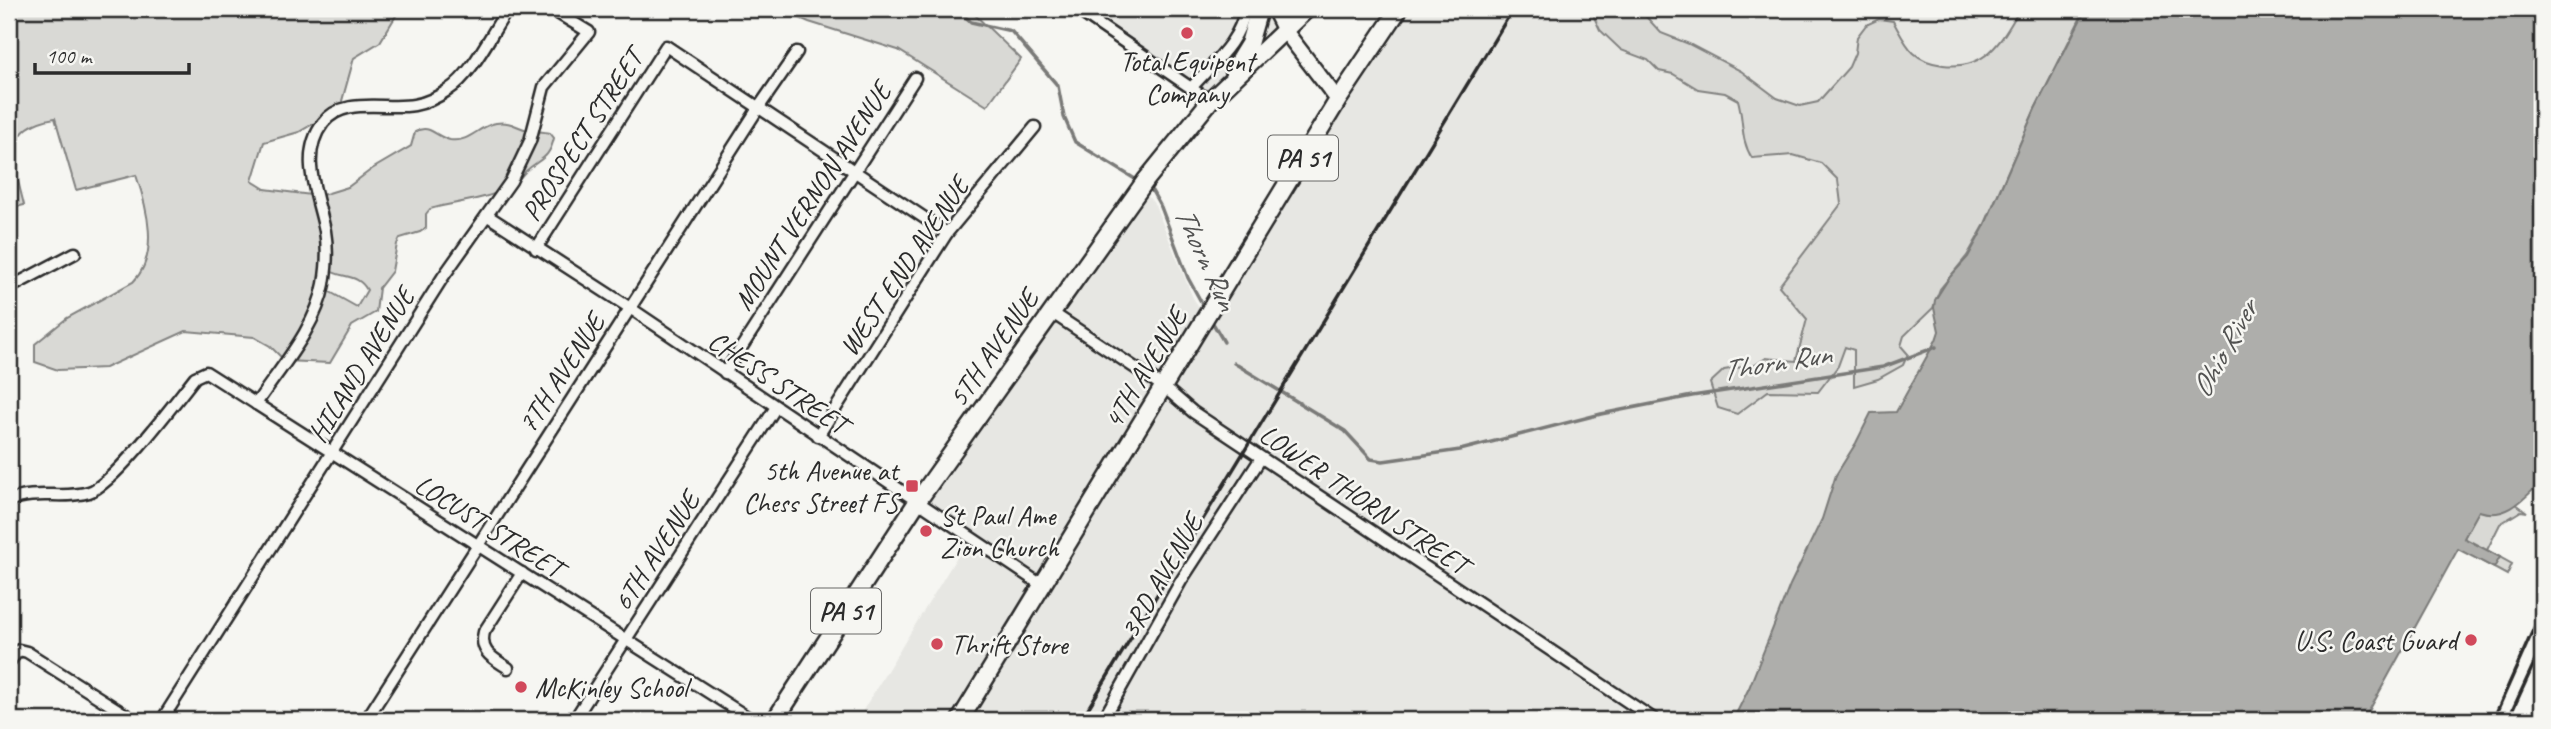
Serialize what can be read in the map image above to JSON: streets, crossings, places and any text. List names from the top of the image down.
{
  "streets": {
    "main road": ["PA 51", "5TH AVENUE", "4TH AVENUE"],
    "street": [
      "PROSPECT STREET",
      "MOUNT VERNON AVENUE",
      "WEST END AVENUE",
      "HILAND AVENUE",
      "7TH AVENUE",
      "CHESS STREET",
      "LOWER THORN STREET",
      "LOCUST STREET",
      "6TH AVENUE",
      "3RD AVENUE"
    ]
  },
  "crossings": [
    ["PROSPECT STREET", "7TH AVENUE"],
    ["PROSPECT STREET", "CHESS STREET"],
    ["PA 51", "5TH AVENUE"],
    ["MOUNT VERNON AVENUE", "CHESS STREET"],
    ["WEST END AVENUE", "CHESS STREET"],
    ["5TH AVENUE", "CHESS STREET"],
    ["5TH AVENUE", "LOWER THORN STREET"],
    ["HILAND AVENUE", "CHESS STREET"],
    ["HILAND AVENUE", "LOCUST STREET"],
    ["4TH AVENUE", "CHESS STREET"],
    ["4TH AVENUE", "LOWER THORN STREET"],
    ["7TH AVENUE", "CHESS STREET"],
    ["7TH AVENUE", "LOCUST STREET"],
    ["CHESS STREET", "6TH AVENUE"],
    ["LOWER THORN STREET", "3RD AVENUE"],
    ["LOCUST STREET", "6TH AVENUE"]
  ],
  "water": ["Thorn Run", "Ohio River"],
  "places": {
    "other": [
      "Total Equipent Company",
      "St Paul Ame Zion Church",
      "U.S. Coast Guard",
      "Thrift Store",
      "McKinley School"
    ],
    "transit": ["5th Avenue at Chess Street FS"]
  },
  "scale_bar": "100 m"
}
